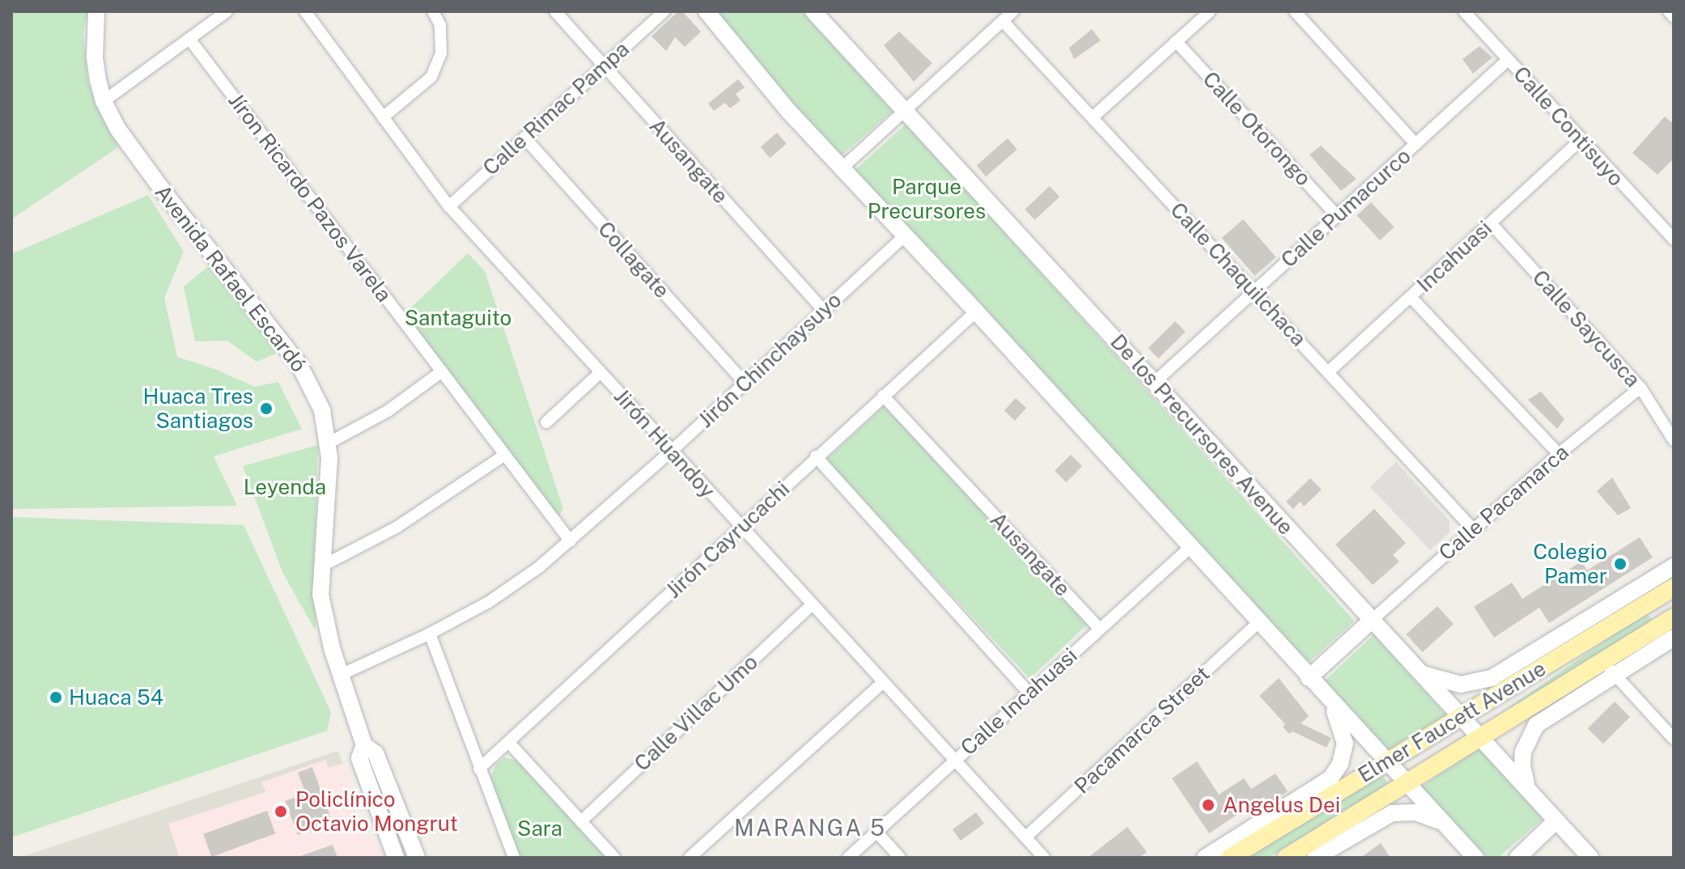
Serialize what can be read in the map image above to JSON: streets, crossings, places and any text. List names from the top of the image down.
{
  "streets": {
    "main road": ["Avenida Rafael Escardó", "De los Precursores Avenue", "Elmer Faucett Avenue"],
    "street": [
      "Calle Rimac Pampa",
      "Calle Contisuyo",
      "Calle Otorongo",
      "Ausangate",
      "Jíron Ricardo Pazos Varela",
      "Calle Pumacurco",
      "Incahuasi",
      "Collagate",
      "Calle Chaquilchaca",
      "Calle Saycusca",
      "Jirón Chinchaysuyo",
      "Jirón Huandoy",
      "Calle Pacamarca",
      "Jirón Cayrucachi",
      "Calle Incahuasi",
      "Calle Villac Umo",
      "Pacamarca Street"
    ]
  },
  "crossings": [
    ["Calle Rimac Pampa", "Ausangate"],
    ["Calle Rimac Pampa", "Collagate"],
    ["Calle Rimac Pampa", "Jirón Huandoy"],
    ["Calle Contisuyo", "Calle Pumacurco"],
    ["Calle Contisuyo", "Incahuasi"],
    ["Calle Otorongo", "Calle Pumacurco"],
    ["Ausangate", "Jirón Chinchaysuyo"],
    ["Ausangate", "Jirón Cayrucachi"],
    ["Ausangate", "Calle Incahuasi"],
    ["Jíron Ricardo Pazos Varela", "Jirón Chinchaysuyo"],
    ["Calle Pumacurco", "Calle Chaquilchaca"],
    ["Calle Pumacurco", "De los Precursores Avenue"],
    ["Incahuasi", "Calle Chaquilchaca"],
    ["Incahuasi", "Calle Saycusca"],
    ["Collagate", "Jirón Chinchaysuyo"],
    ["Calle Chaquilchaca", "Calle Pacamarca"],
    ["Avenida Rafael Escardó", "Jirón Chinchaysuyo"],
    ["Calle Saycusca", "Calle Pacamarca"],
    ["Jirón Chinchaysuyo", "Jirón Huandoy"],
    ["De los Precursores Avenue", "Calle Pacamarca"],
    ["De los Precursores Avenue", "Elmer Faucett Avenue"],
    ["Jirón Huandoy", "Jirón Cayrucachi"],
    ["Jirón Huandoy", "Calle Incahuasi"],
    ["Jirón Huandoy", "Calle Villac Umo"],
    ["Jirón Huandoy", "Pacamarca Street"]
  ],
  "districts": ["MARANGA 5"],
  "parks": [
    "Parque Precursores",
    "Santaguito",
    "Leyenda",
    "Sara"
  ],
  "places": [
    "Huaca Tres Santiagos",
    "Colegio Pamer",
    "Huaca 54",
    "Angelus Dei",
    "Policlínico Octavio Mongrut"
  ]
}
